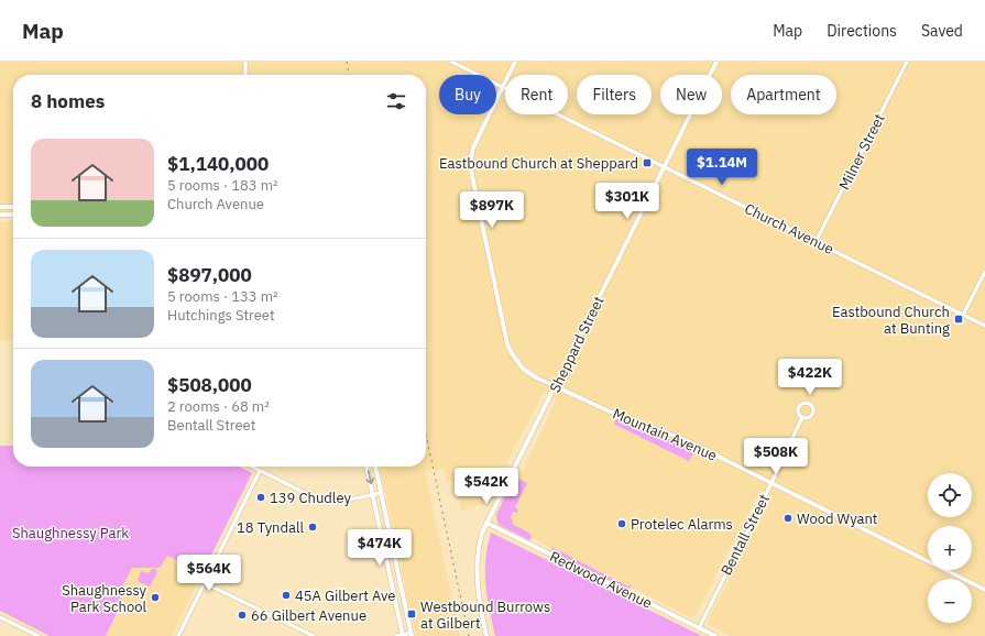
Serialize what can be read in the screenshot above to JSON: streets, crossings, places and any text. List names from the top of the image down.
{
  "streets": {
    "street": [
      "Milner Street",
      "Church Avenue",
      "Sheppard Street",
      "Mountain Avenue",
      "Bentall Street",
      "Redwood Avenue"
    ]
  },
  "crossings": [
    ["Milner Street", "Church Avenue"],
    ["Church Avenue", "Sheppard Street"],
    ["Church Avenue", "Mountain Avenue"],
    ["Sheppard Street", "Mountain Avenue"],
    ["Sheppard Street", "Redwood Avenue"],
    ["Mountain Avenue", "Bentall Street"],
    ["Bentall Street", "Redwood Avenue"]
  ],
  "parks": ["Shaughnessy Park"],
  "places": {
    "transit": ["Eastbound Church at Sheppard", "Eastbound Church at Bunting", "Westbound Burrows at Gilbert"],
    "other": [
      "139 Chudley",
      "Wood Wyant",
      "Protelec Alarms",
      "18 Tyndall",
      "45A Gilbert Ave",
      "Shaughnessy Park School",
      "66 Gilbert Avenue"
    ]
  },
  "page": {
    "header": "Map",
    "nav": ["Map", "Directions", "Saved"],
    "chip": [
      "Buy",
      "Rent",
      "Filters",
      "New",
      "Apartment"
    ],
    "heading": "8 homes",
    "list": [
      {
        "name": "$1,140,000",
        "note": "5 rooms · 183 m² · Church Avenue"
      },
      {
        "name": "$897,000",
        "note": "5 rooms · 133 m² · Hutchings Street"
      },
      {
        "name": "$508,000",
        "note": "2 rooms · 68 m² · Bentall Street"
      }
    ],
    "price": [
      "$1.14M",
      "$301K",
      "$897K",
      "$422K",
      "$508K",
      "$542K",
      "$474K",
      "$564K"
    ],
    "map_buttons": ["+", "−"]
  }
}
